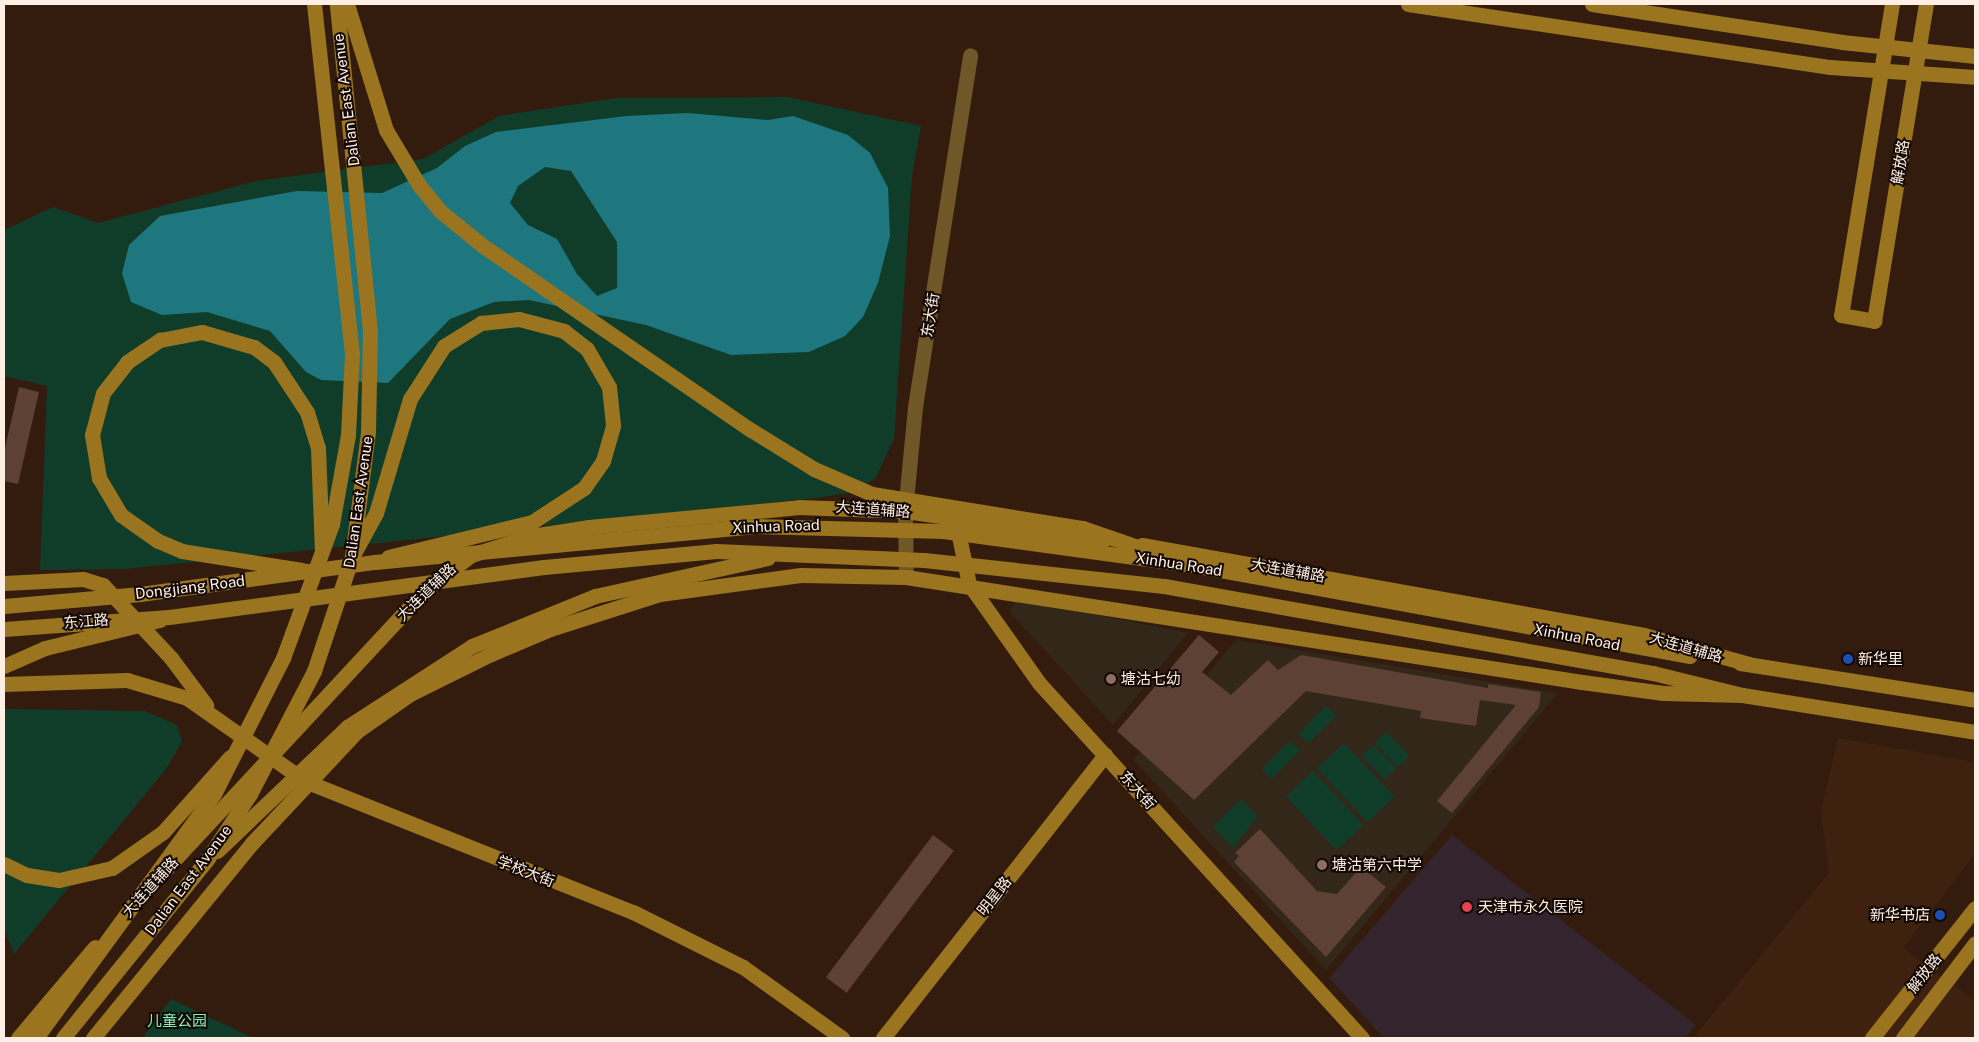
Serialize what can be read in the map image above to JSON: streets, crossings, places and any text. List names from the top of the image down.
{
  "streets": {
    "main road": [
      "Dalian East Avenue",
      "解放路",
      "东大街",
      "大连道辅路",
      "Xinhua Road",
      "Dongjiang Road",
      "东江路",
      "学校大街",
      "明星路"
    ]
  },
  "crossings": [
    ["东大街", "大连道辅路"],
    ["东大街", "明星路"],
    ["大连道辅路", "Xinhua Road"],
    ["大连道辅路", "学校大街"],
    ["Xinhua Road", "Dongjiang Road"],
    ["Dongjiang Road", "东江路"]
  ],
  "parks": ["儿童公园"],
  "places": [
    "新华里",
    "塘沽七幼",
    "塘沽第六中学",
    "天津市永久医院",
    "新华书店"
  ]
}
